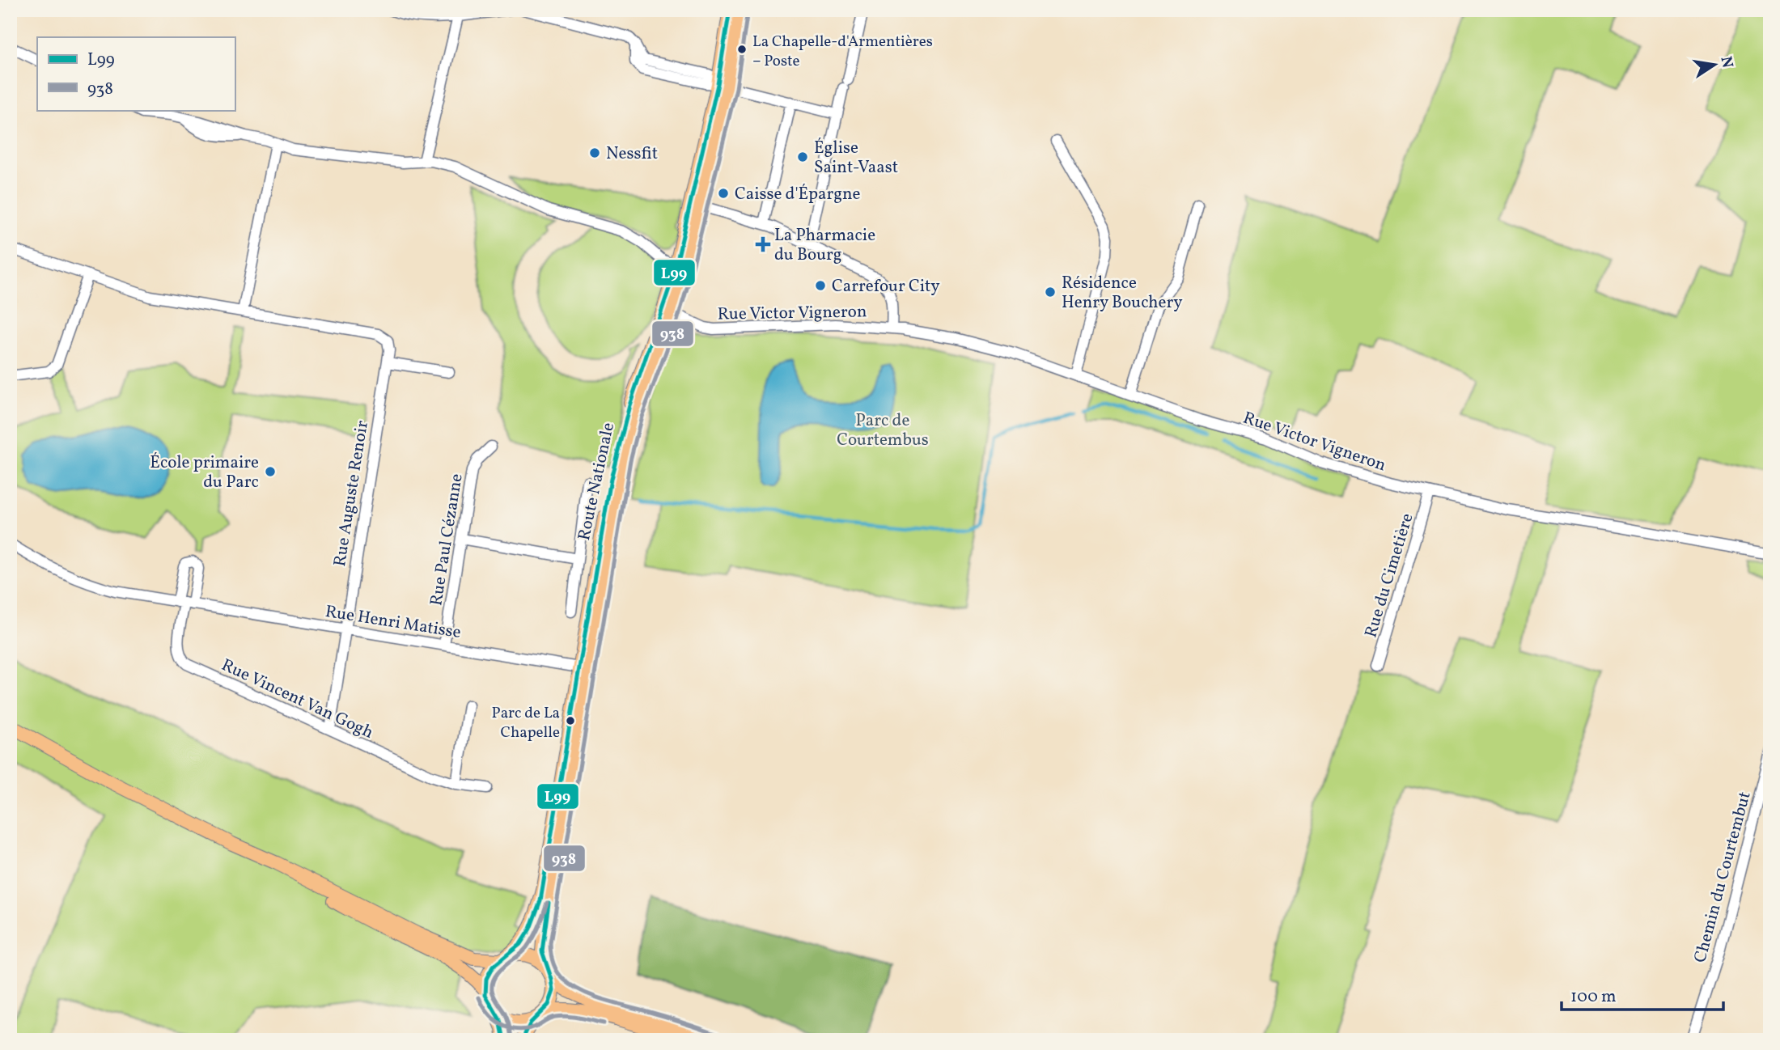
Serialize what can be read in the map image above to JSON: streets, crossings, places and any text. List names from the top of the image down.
{
  "streets": {
    "main road": ["Route Nationale"],
    "street": [
      "Rue Victor Vigneron",
      "Rue Auguste Renoir",
      "Rue Paul Cézanne",
      "Rue du Cimetière",
      "Rue Henri Matisse",
      "Rue Vincent Van Gogh",
      "Chemin du Courtembut"
    ]
  },
  "crossings": [
    ["Rue Victor Vigneron", "Route Nationale"],
    ["Rue Victor Vigneron", "Rue du Cimetière"],
    ["Route Nationale", "Rue Henri Matisse"],
    ["Rue Auguste Renoir", "Rue Henri Matisse"],
    ["Rue Auguste Renoir", "Rue Vincent Van Gogh"],
    ["Rue Paul Cézanne", "Rue Henri Matisse"],
    ["Rue Henri Matisse", "Rue Vincent Van Gogh"]
  ],
  "parks": ["Parc de Courtembus"],
  "places": {
    "other": [
      "La Chapelle-d'Armentières – Poste",
      "Nessfit",
      "Église Saint-Vaast",
      "Caisse d'Épargne",
      "Carrefour City",
      "Résidence Henry Bouchery",
      "École primaire du Parc",
      "Parc de La Chapelle"
    ],
    "health": ["La Pharmacie du Bourg"]
  },
  "lines": ["transit line L99", "transit line 938"],
  "legend": ["L99", "938"],
  "scale_bar": "100 m",
  "north": "right"
}
